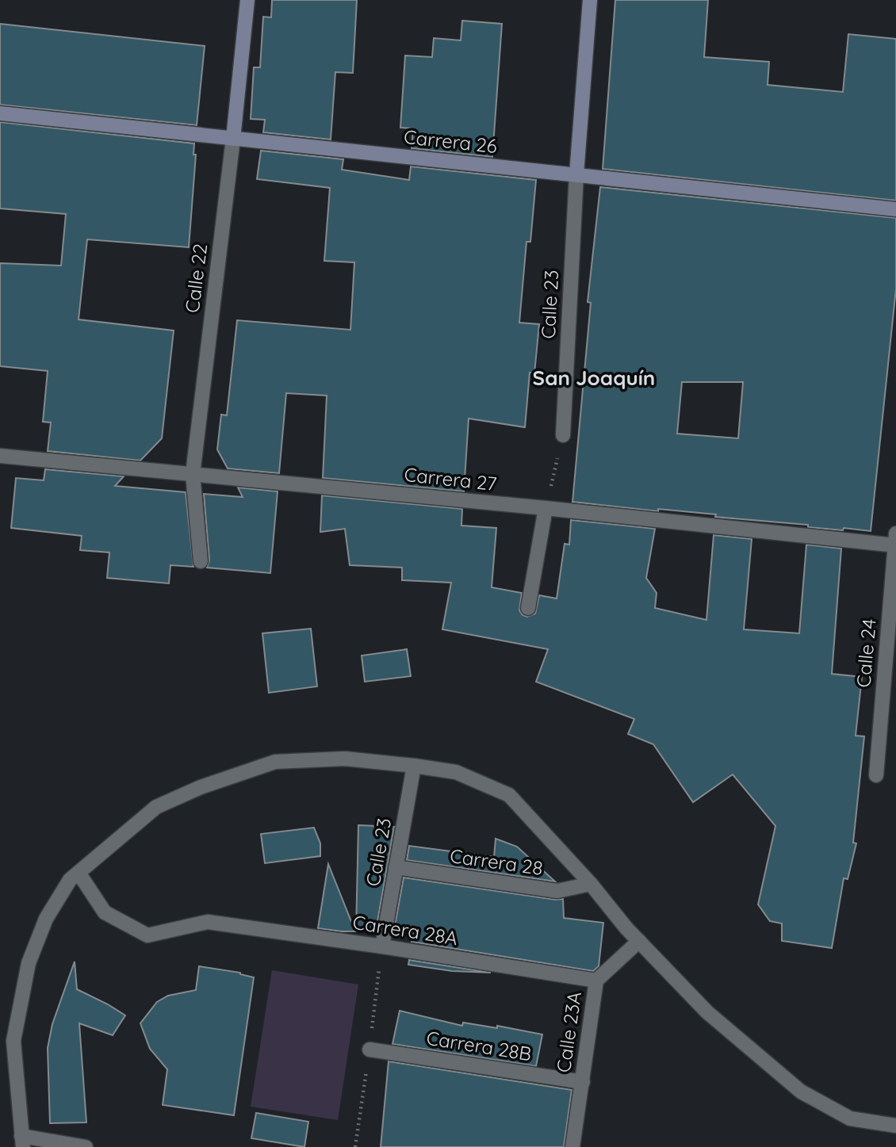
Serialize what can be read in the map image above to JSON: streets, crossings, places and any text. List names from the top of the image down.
{
  "streets": {
    "street": [
      "Carrera 26",
      "Calle 22",
      "Calle 23",
      "Carrera 27",
      "Calle 24",
      "Carrera 28",
      "Carrera 28A",
      "Calle 23A",
      "Carrera 28B"
    ]
  },
  "crossings": [
    ["Carrera 26", "Calle 22"],
    ["Carrera 26", "Calle 23"],
    ["Calle 22", "Carrera 27"],
    ["Calle 23", "Carrera 28"],
    ["Calle 23", "Carrera 28A"],
    ["Carrera 27", "Calle 24"],
    ["Carrera 28A", "Calle 23A"],
    ["Calle 23A", "Carrera 28B"]
  ],
  "districts": ["San Joaquín"]
}
